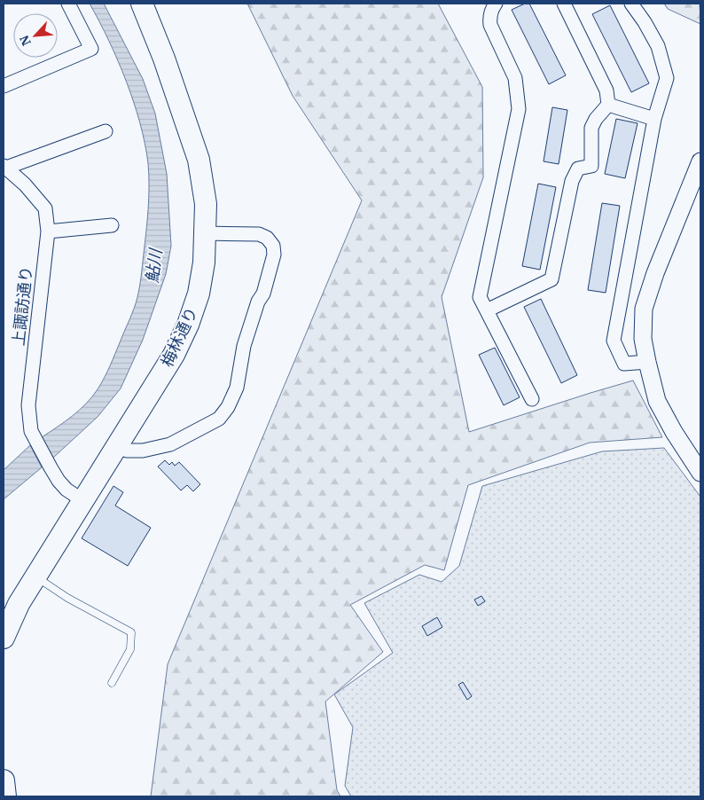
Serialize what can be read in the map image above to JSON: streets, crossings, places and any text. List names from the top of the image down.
{
  "streets": {
    "main road": ["梅林通り"],
    "street": ["上諏訪通り"]
  },
  "crossings": [
    ["上諏訪通り", "梅林通り"]
  ],
  "water": ["鮎川"],
  "north": "bottom left"
}
